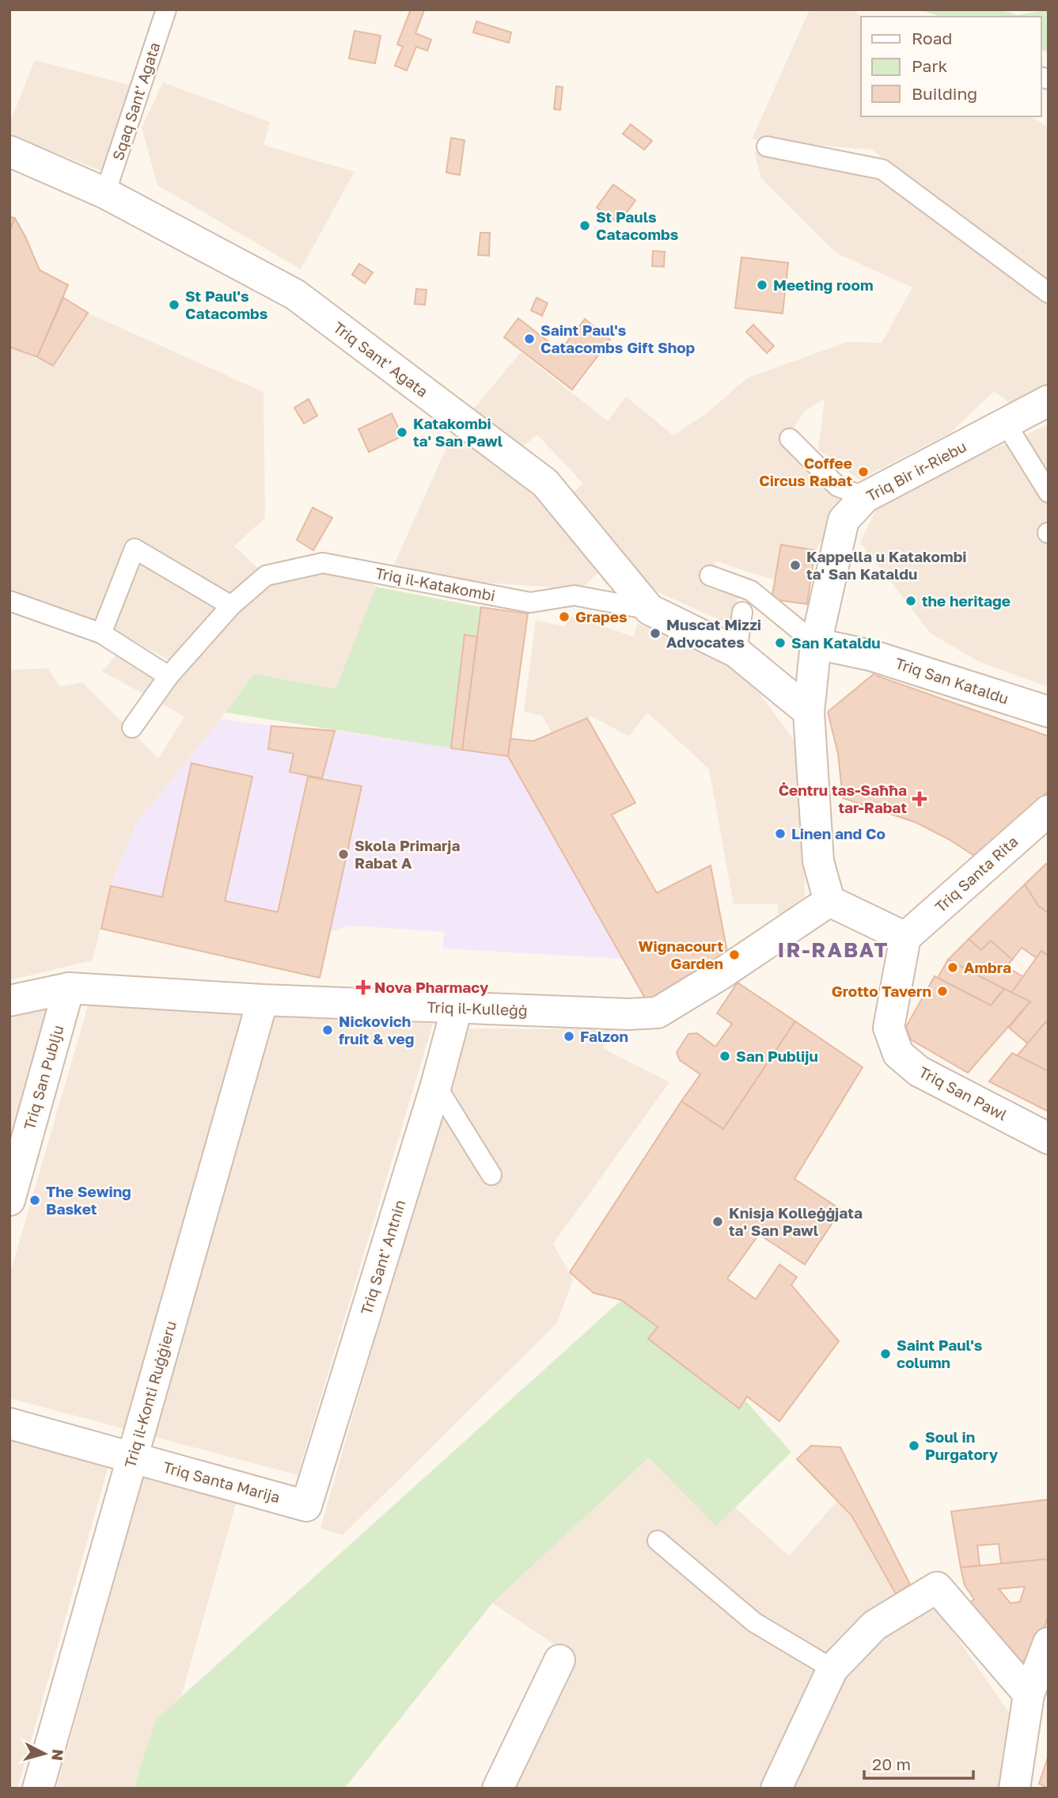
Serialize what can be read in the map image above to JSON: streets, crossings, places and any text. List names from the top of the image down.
{
  "streets": {
    "street": [
      "Triq Sant' Agata",
      "Triq Bir ir-Riebu",
      "Triq San Kataldu",
      "Triq Santa Rita",
      "Triq il-Kulleġġ",
      "Triq San Publju",
      "Triq San Pawl",
      "Triq Sant' Antnin",
      "Triq il-Konti Ruġġieru",
      "Triq Santa Marija"
    ],
    "lane": ["Sqaq Sant' Agata", "Triq il-Katakombi"]
  },
  "crossings": [
    ["Sqaq Sant' Agata", "Triq Sant' Agata"],
    ["Triq Sant' Agata", "Triq il-Katakombi"],
    ["Triq Bir ir-Riebu", "Triq San Kataldu"],
    ["Triq Santa Rita", "Triq San Pawl"],
    ["Triq il-Kulleġġ", "Triq San Publju"],
    ["Triq il-Kulleġġ", "Triq Sant' Antnin"],
    ["Triq il-Kulleġġ", "Triq il-Konti Ruġġieru"],
    ["Triq Sant' Antnin", "Triq Santa Marija"],
    ["Triq il-Konti Ruġġieru", "Triq Santa Marija"]
  ],
  "districts": ["IR-RABAT"],
  "places": {
    "other": [
      "St Pauls Catacombs",
      "Meeting room",
      "St Paul's Catacombs",
      "Saint Paul's Catacombs Gift Shop",
      "Katakombi ta' San Pawl",
      "Coffee Circus Rabat",
      "Kappella u Katakombi ta' San Kataldu",
      "the heritage",
      "Grapes",
      "Muscat Mizzi Advocates",
      "San Kataldu",
      "Linen and Co",
      "Skola Primarja Rabat A",
      "Wignacourt Garden",
      "Ambra",
      "Grotto Tavern",
      "Nickovich fruit & veg",
      "Falzon",
      "San Publiju",
      "The Sewing Basket",
      "Knisja Kolleġġjata ta' San Pawl",
      "Saint Paul's column",
      "Soul in Purgatory"
    ],
    "health": ["Ċentru tas-Saħħa tar-Rabat", "Nova Pharmacy"]
  },
  "legend": ["Road", "Park", "Building"],
  "scale_bar": "20 m",
  "north": "right"
}
